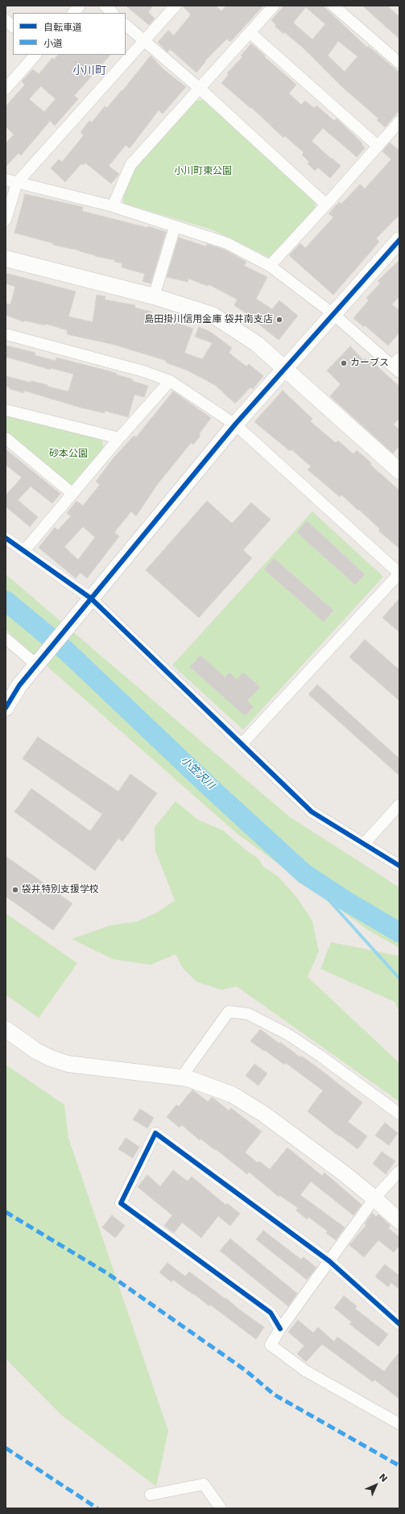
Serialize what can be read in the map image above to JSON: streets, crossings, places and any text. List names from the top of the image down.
{
  "districts": ["小川町"],
  "water": ["小笠沢川"],
  "parks": ["小川町東公園", "砂本公園"],
  "places": ["島田掛川信用金庫 袋井南支店", "カーブス", "袋井特別支援学校"],
  "legend": ["自転車道", "小道"],
  "north": "top right"
}
